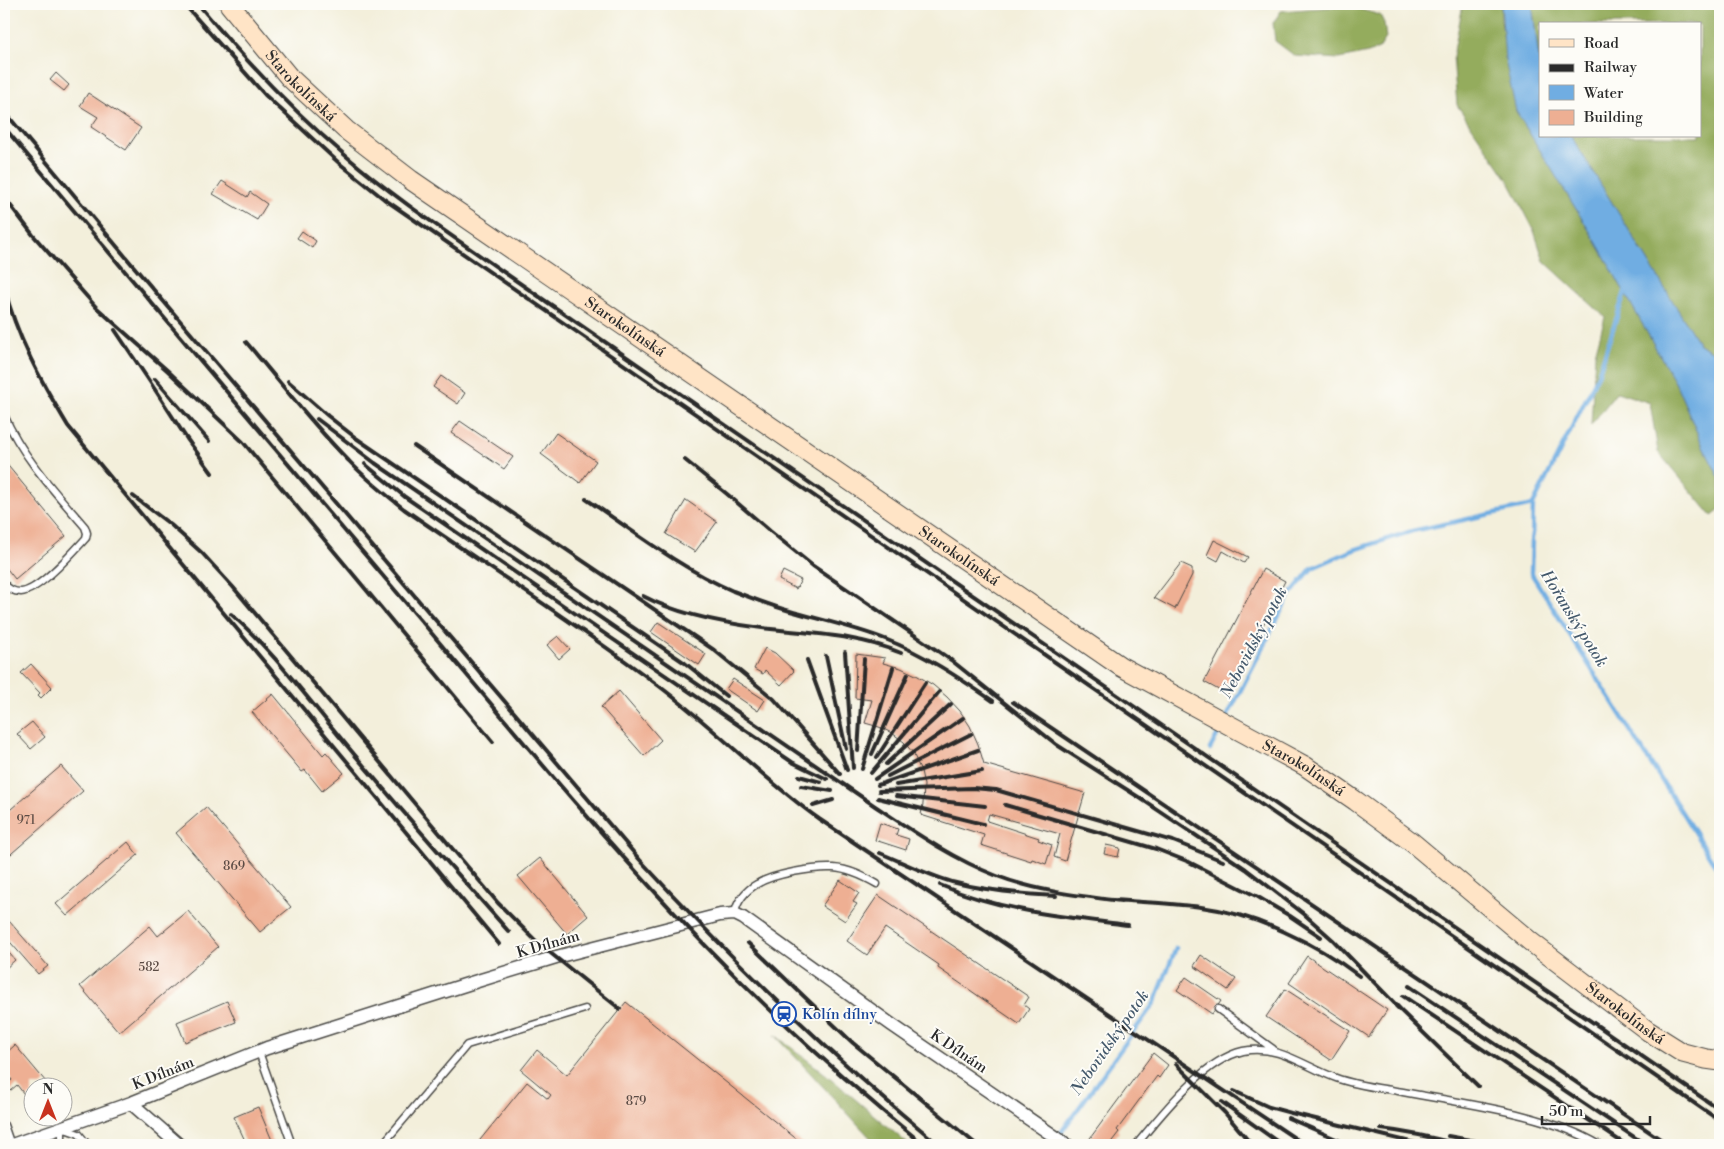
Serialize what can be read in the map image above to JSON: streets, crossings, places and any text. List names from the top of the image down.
{
  "streets": {
    "street": ["Starokolínská", "K Dílnám"]
  },
  "water": ["Hořanský potok", "Nebovidský potok"],
  "places": {
    "station": ["Kolín dílny"]
  },
  "house_numbers": [
    "971",
    "869",
    "582",
    "879"
  ],
  "legend": [
    "Road",
    "Railway",
    "Water",
    "Building"
  ],
  "scale_bar": "50 m",
  "north": "top"
}
